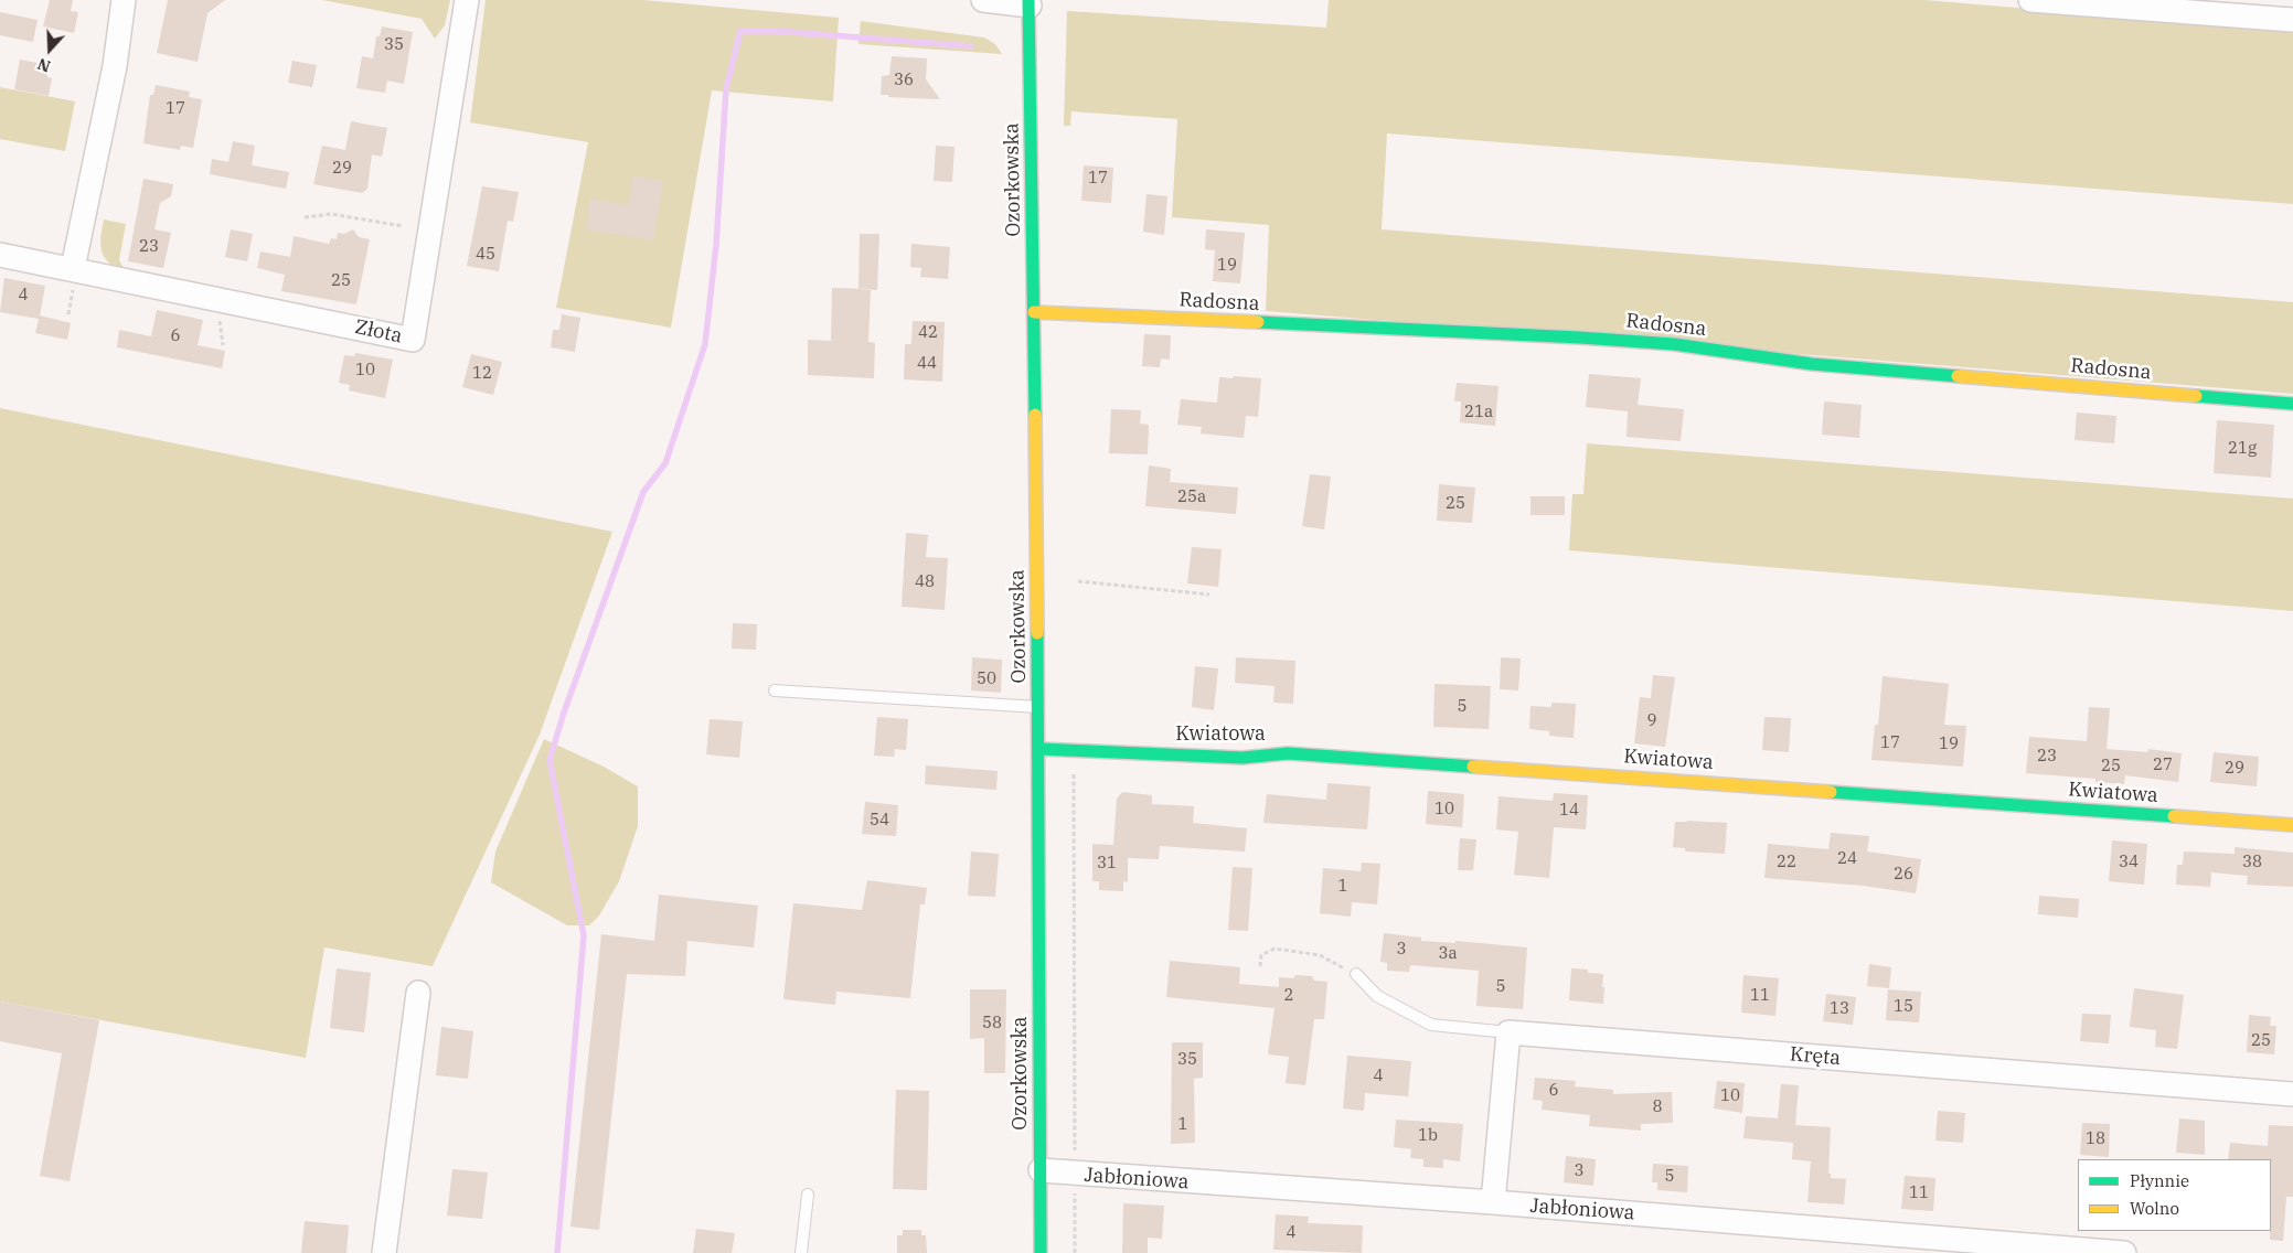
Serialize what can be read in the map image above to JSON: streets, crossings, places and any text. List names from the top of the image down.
{
  "streets": {
    "street": [
      "Ozorkowska",
      "Radosna",
      "Złota",
      "Kwiatowa",
      "Kręta",
      "Jabłoniowa"
    ]
  },
  "crossings": [
    ["Ozorkowska", "Radosna"],
    ["Ozorkowska", "Kwiatowa"],
    ["Ozorkowska", "Jabłoniowa"]
  ],
  "house_numbers": [
    "35",
    "36",
    "17",
    "29",
    "17",
    "23",
    "45",
    "19",
    "25",
    "4",
    "42",
    "6",
    "44",
    "10",
    "12",
    "21a",
    "21g",
    "25a",
    "25",
    "48",
    "50",
    "5",
    "9",
    "17",
    "19",
    "23",
    "27",
    "25",
    "29",
    "10",
    "14",
    "54",
    "24",
    "22",
    "34",
    "38",
    "31",
    "26",
    "1",
    "3",
    "3a",
    "5",
    "2",
    "11",
    "15",
    "13",
    "58",
    "25",
    "35",
    "4",
    "6",
    "10",
    "8",
    "1",
    "1b",
    "18",
    "3",
    "5",
    "11",
    "4"
  ],
  "legend": ["Płynnie", "Wolno"],
  "north": "bottom"
}
